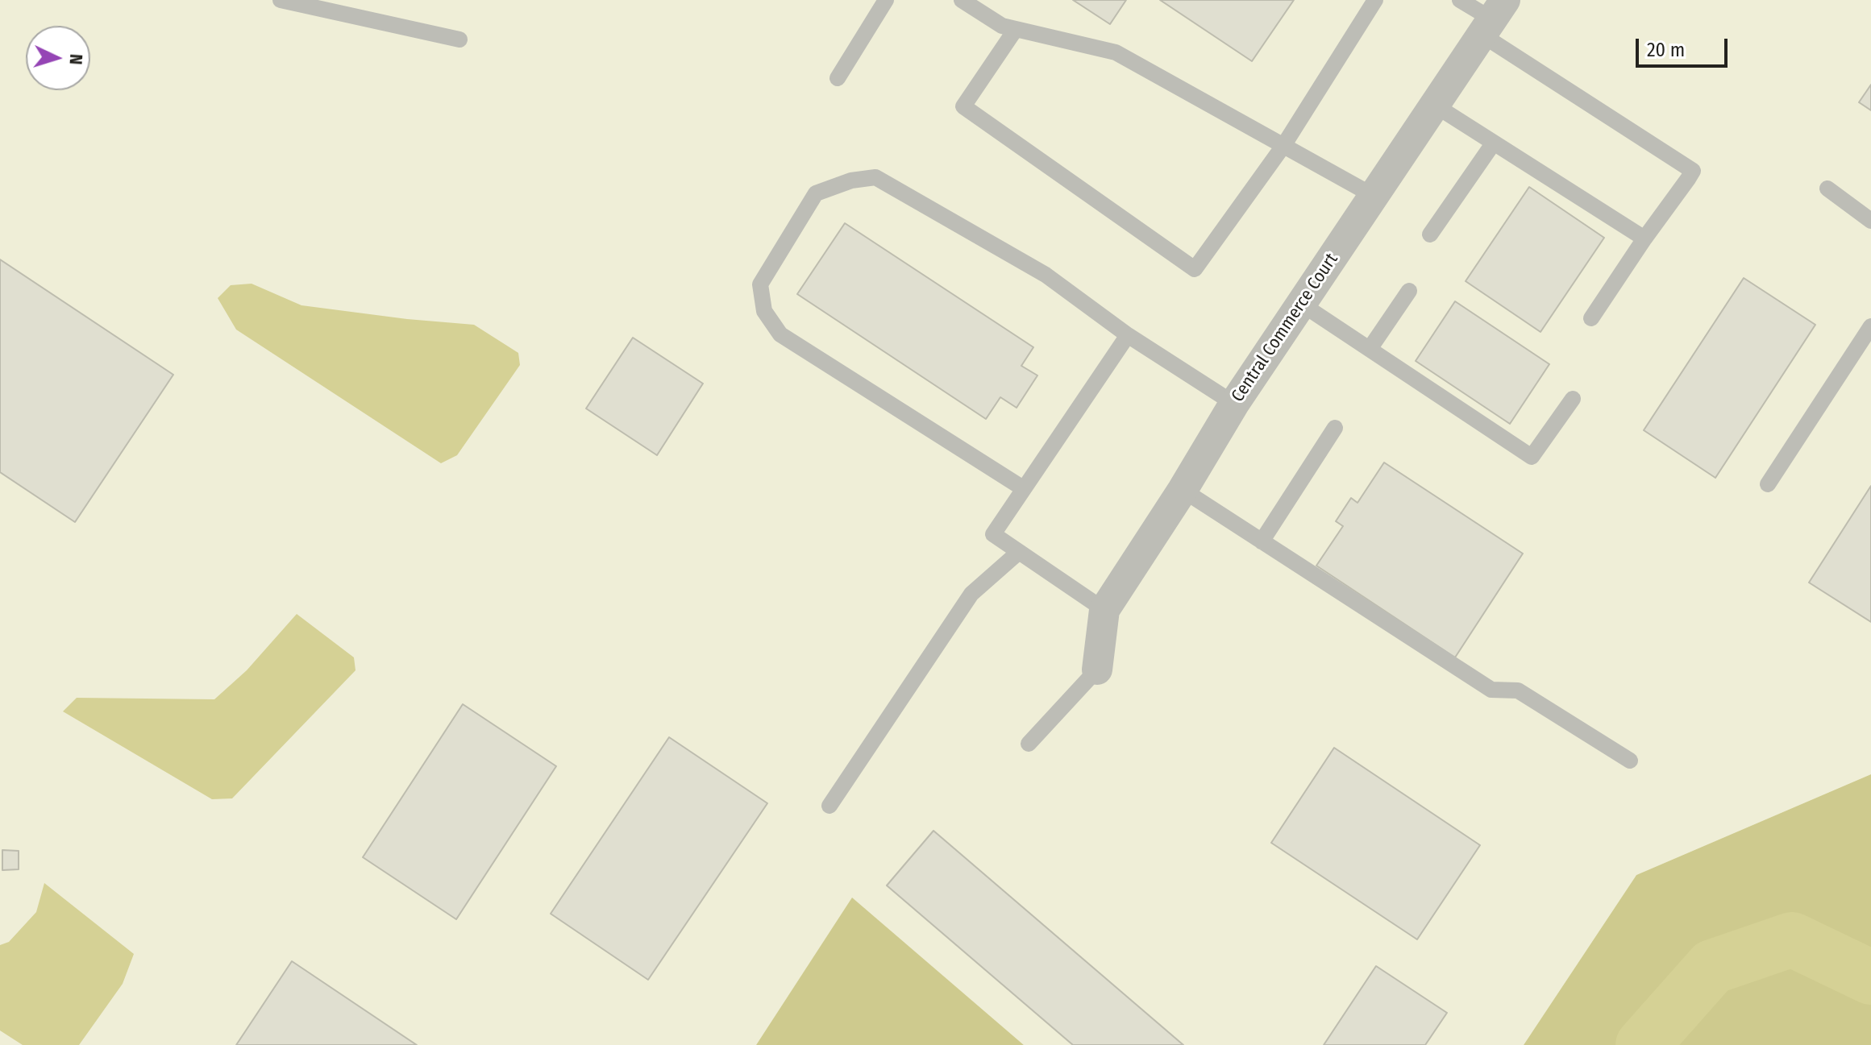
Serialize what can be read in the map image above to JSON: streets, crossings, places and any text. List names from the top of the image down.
{
  "streets": {
    "street": ["Central Commerce Court"]
  },
  "scale_bar": "20 m",
  "north": "right"
}
